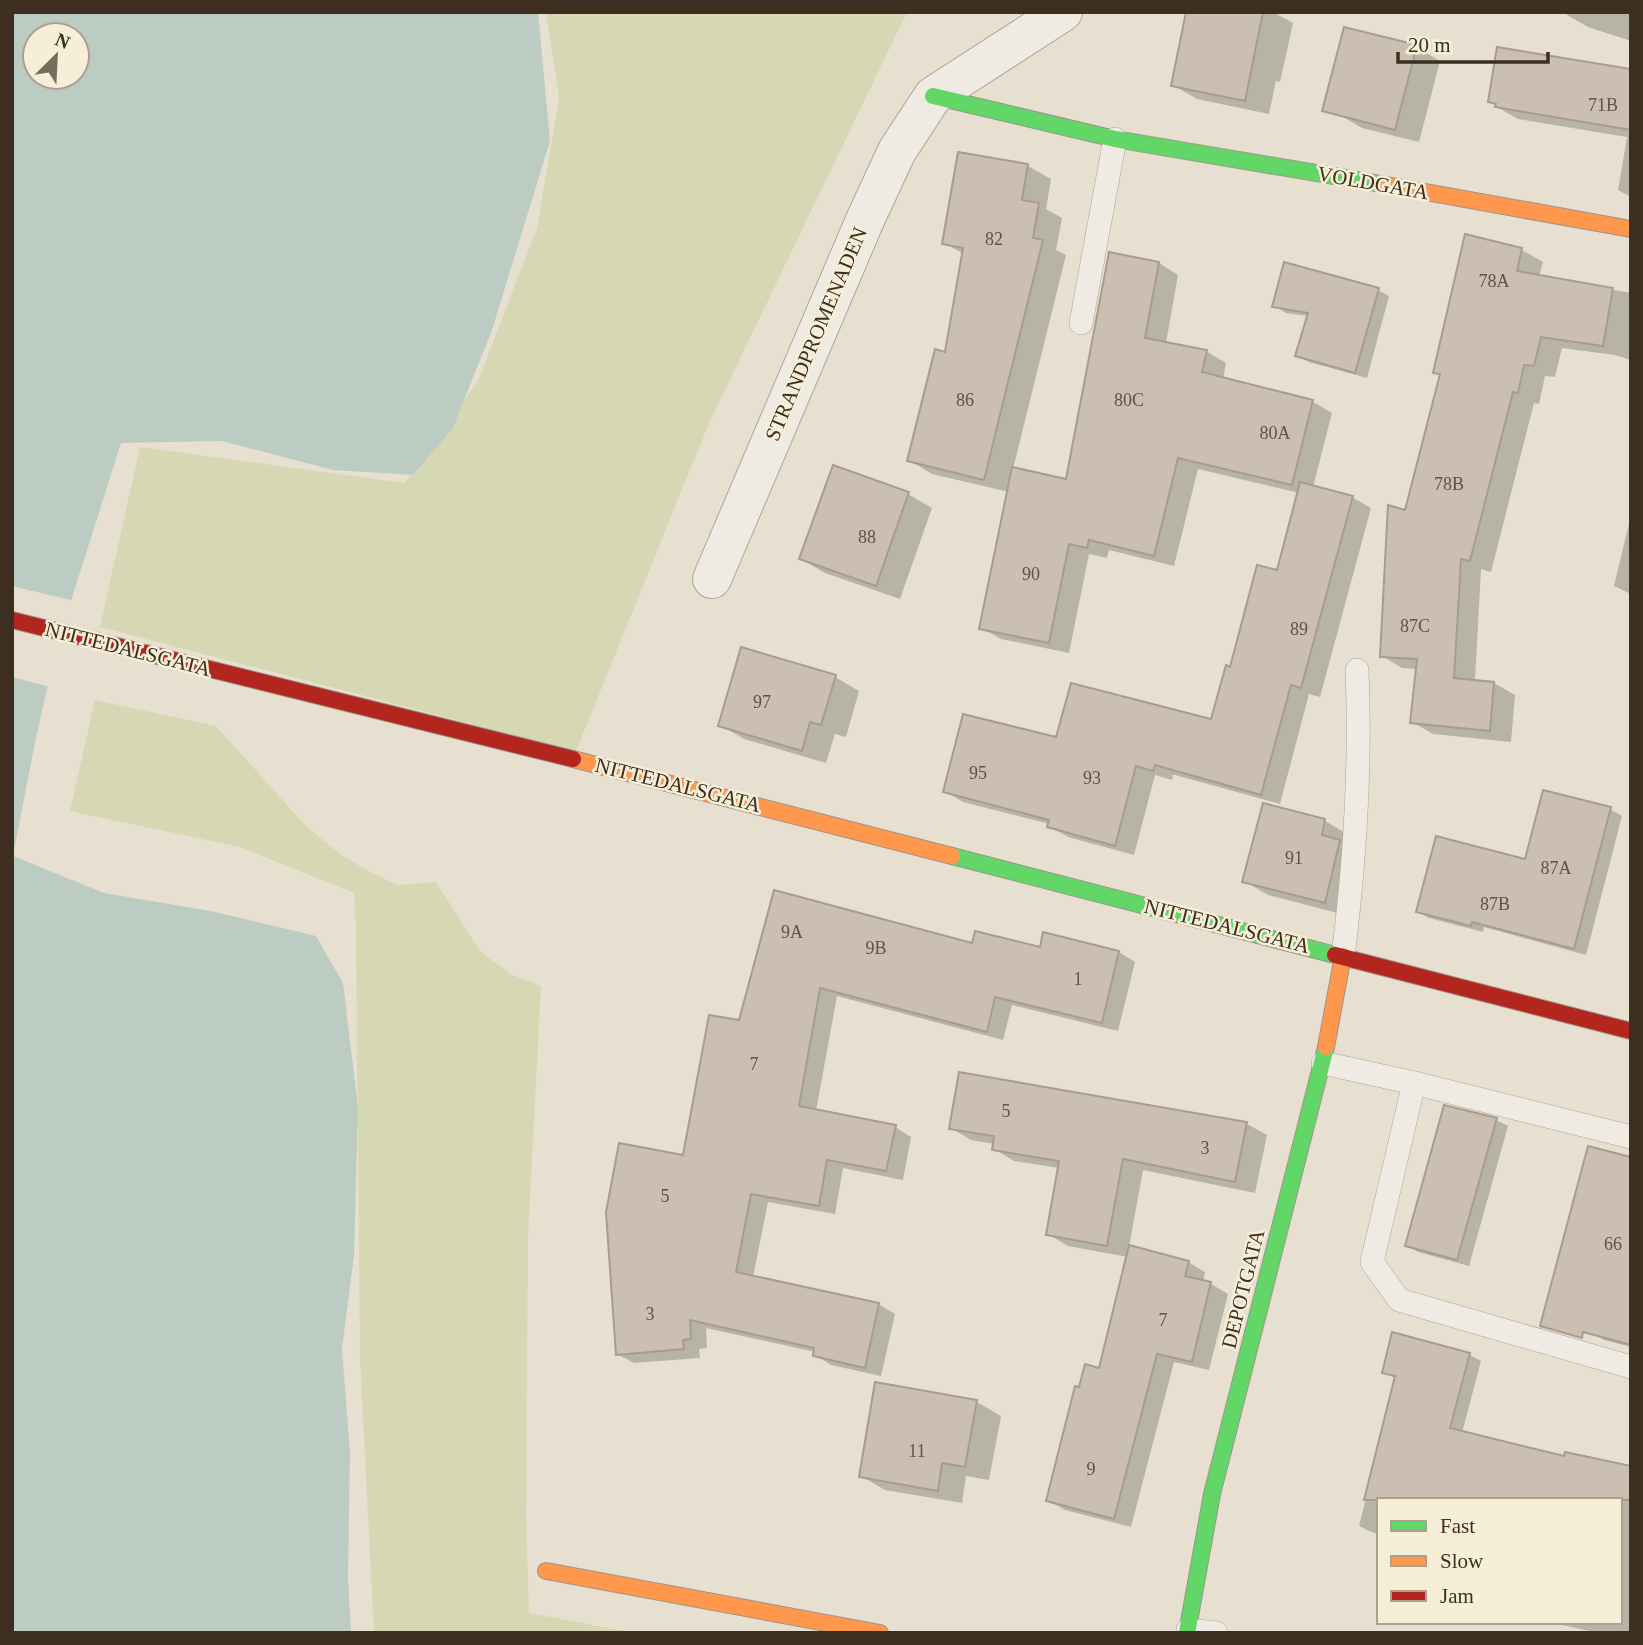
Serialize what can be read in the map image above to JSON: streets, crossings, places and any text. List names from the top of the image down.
{
  "streets": {
    "street": [
      "VOLDGATA",
      "STRANDPROMENADEN",
      "NITTEDALSGATA",
      "DEPOTGATA"
    ]
  },
  "crossings": [
    ["VOLDGATA", "STRANDPROMENADEN"],
    ["NITTEDALSGATA", "DEPOTGATA"]
  ],
  "house_numbers": [
    "71B",
    "82",
    "78A",
    "86",
    "80C",
    "80A",
    "78B",
    "88",
    "90",
    "87C",
    "89",
    "97",
    "95",
    "93",
    "91",
    "87A",
    "87B",
    "9A",
    "9B",
    "1",
    "7",
    "5",
    "3",
    "5",
    "66",
    "3",
    "7",
    "11",
    "9"
  ],
  "legend": ["Fast", "Slow", "Jam"],
  "scale_bar": "20 m",
  "north": "top right"
}
